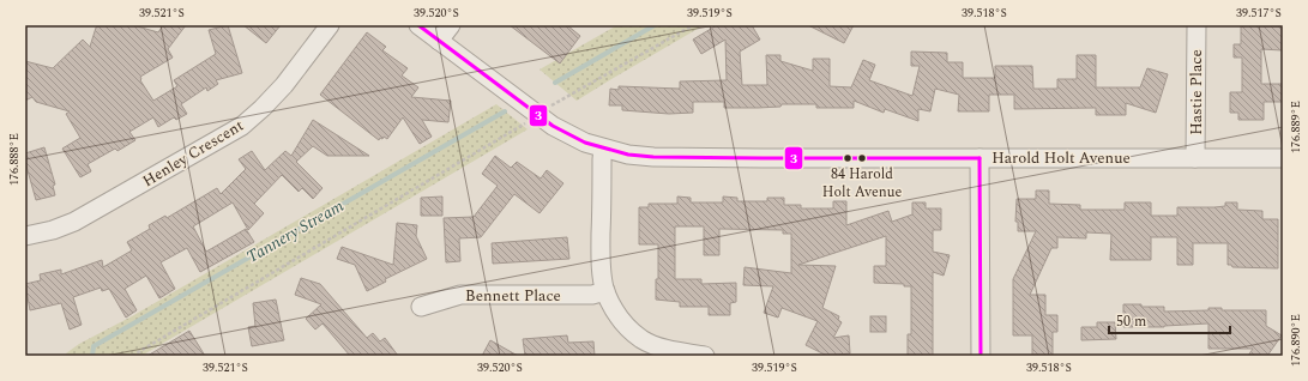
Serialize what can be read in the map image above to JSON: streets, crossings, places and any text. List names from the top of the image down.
{
  "streets": {
    "street": [
      "Hastie Place",
      "Henley Crescent",
      "Harold Holt Avenue",
      "Bennett Place"
    ]
  },
  "crossings": [
    ["Hastie Place", "Harold Holt Avenue"]
  ],
  "water": ["Tannery Stream"],
  "places": ["84 Harold Holt Avenue"],
  "lines": ["transit line 3"],
  "scale_bar": "50 m",
  "coordinates": [
    "39.521°S",
    "39.520°S",
    "39.519°S",
    "39.518°S",
    "39.517°S",
    "176.889°E",
    "176.888°E",
    "176.890°E"
  ]
}
